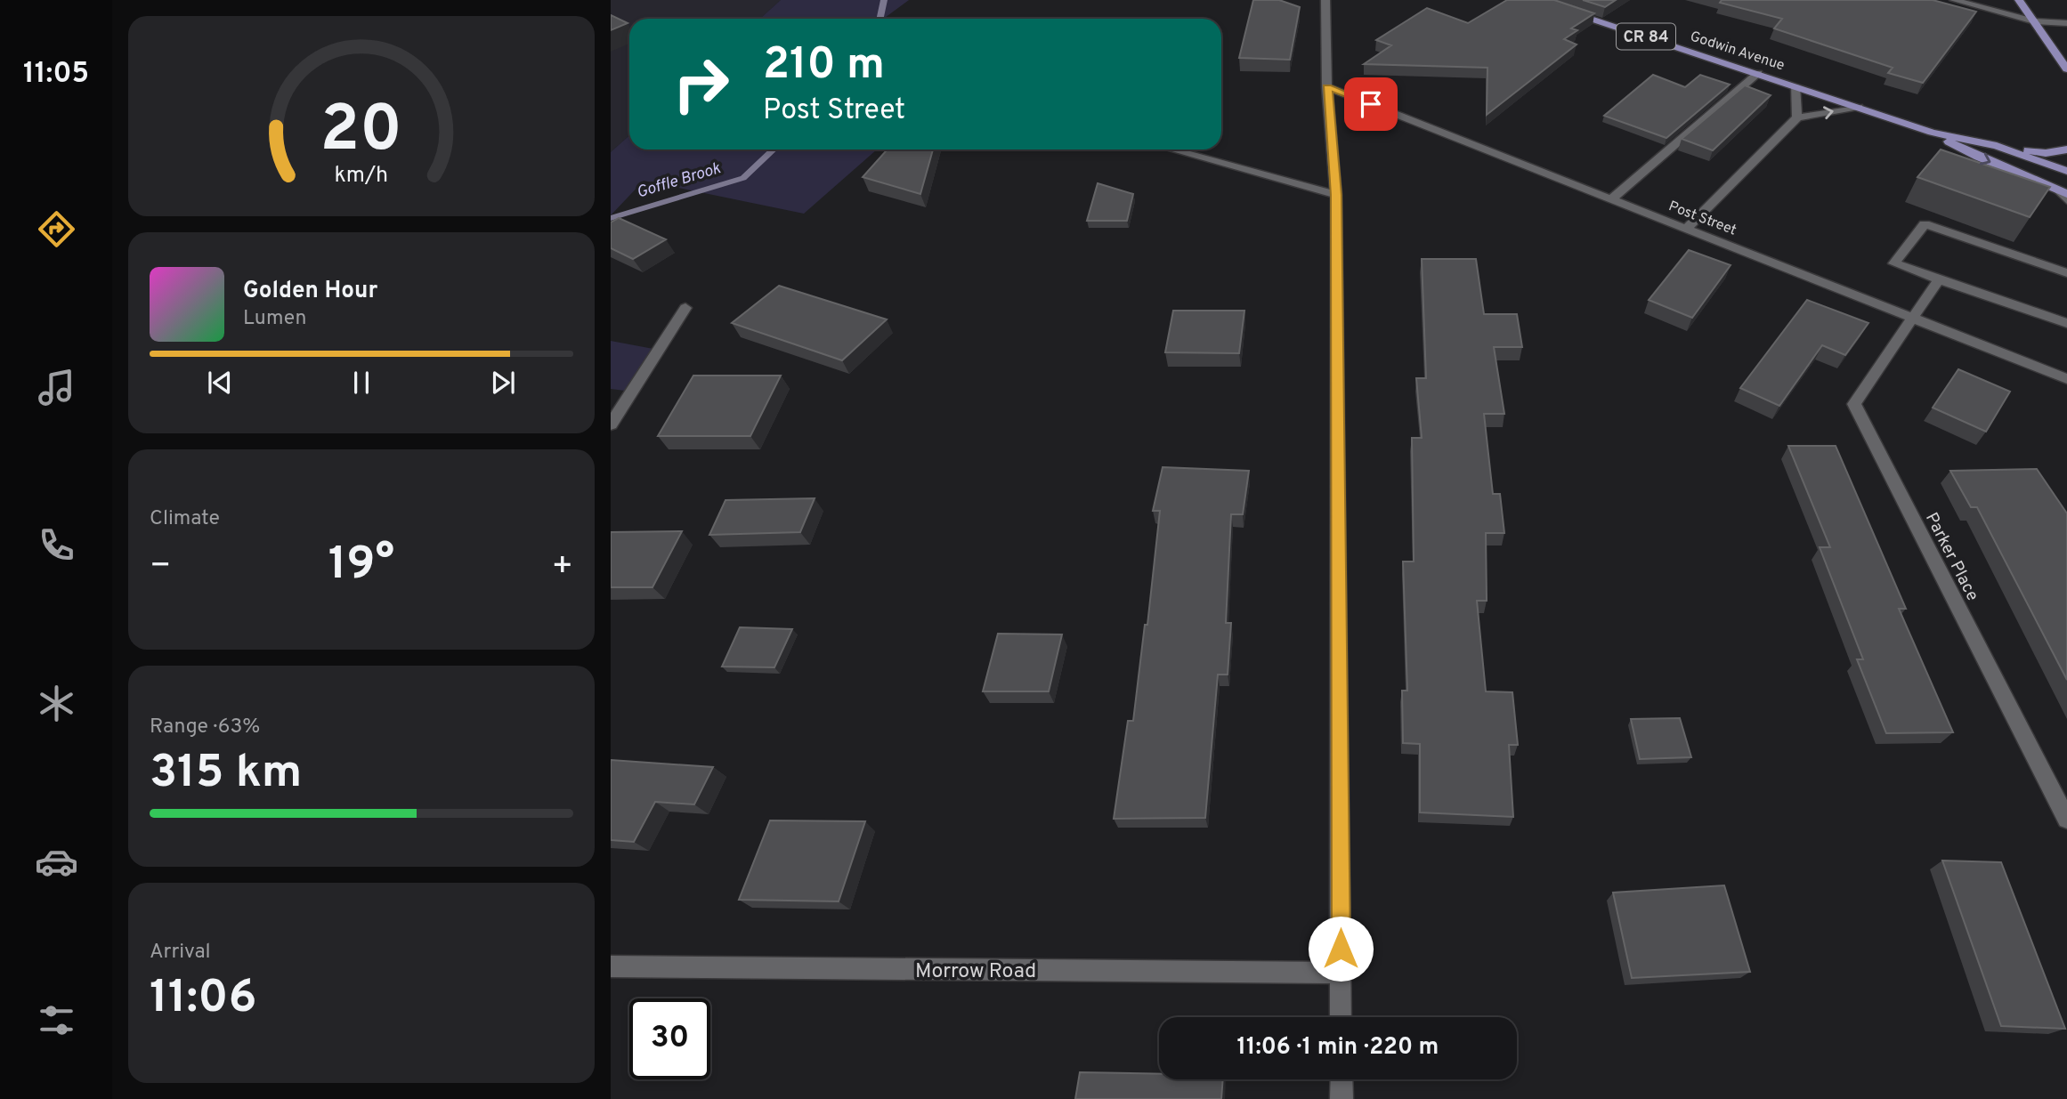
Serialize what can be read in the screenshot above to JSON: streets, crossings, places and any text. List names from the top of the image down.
{
  "streets": {
    "main road": ["CR 84", "Godwin Avenue"],
    "street": ["Post Street", "Parker Place", "Morrow Road"]
  },
  "crossings": [
    ["Post Street", "Parker Place"]
  ],
  "water": ["Goffle Brook"],
  "page": {
    "tabs": "11:05",
    "turn": ["210 m", "Post Street"],
    "song": ["Golden Hour", "Lumen"],
    "tile": [
      "Climate",
      ["Range · 63%", "315 km"],
      ["Arrival", "11:06"]
    ],
    "heat": ["−", "19°", "+"],
    "limit": "30",
    "trip": "11:06 · 1 min · 220 m",
    "gauge": ["20", "km/h"]
  }
}
